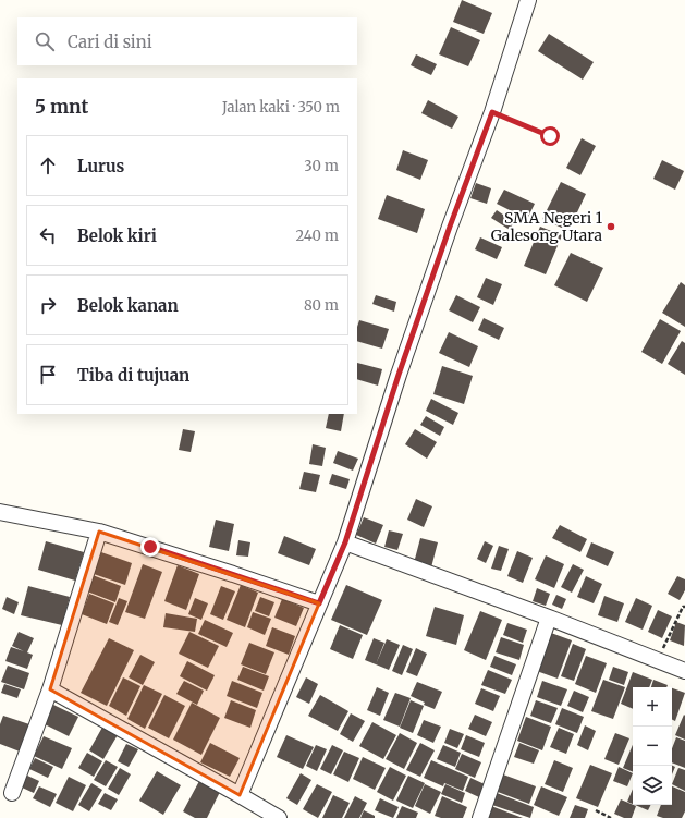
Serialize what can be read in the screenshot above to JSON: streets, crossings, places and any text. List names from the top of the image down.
{
  "places": ["SMA Negeri 1 Galesong Utara"],
  "page": {
    "search": "Cari di sini",
    "heading": ["5 mnt", "Jalan kaki · 350 m"],
    "list": [
      ["Lurus", "30 m"],
      ["Belok kiri", "240 m"],
      ["Belok kanan", "80 m"],
      "Tiba di tujuan"
    ],
    "map_buttons": ["+", "−"]
  }
}
